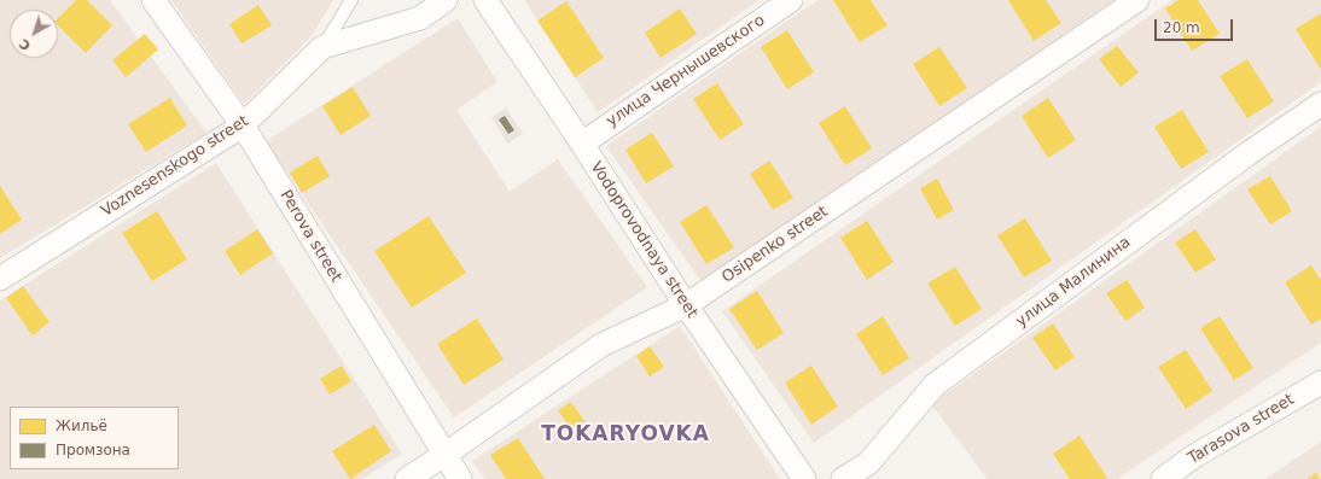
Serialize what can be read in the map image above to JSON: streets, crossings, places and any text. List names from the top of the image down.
{
  "streets": {
    "street": [
      "улица Чернышевского",
      "Voznesenskogo street",
      "Perova street",
      "Vodoprovodnaya street",
      "Osipenko street",
      "улица Малинина",
      "Tarasova street"
    ]
  },
  "crossings": [
    ["улица Чернышевского", "Vodoprovodnaya street"],
    ["Voznesenskogo street", "Perova street"],
    ["Perova street", "Osipenko street"],
    ["Vodoprovodnaya street", "Osipenko street"]
  ],
  "districts": ["TOKARYOVKA"],
  "legend": ["Жильё", "Промзона"],
  "scale_bar": "20 m",
  "north": "bottom left"
}
